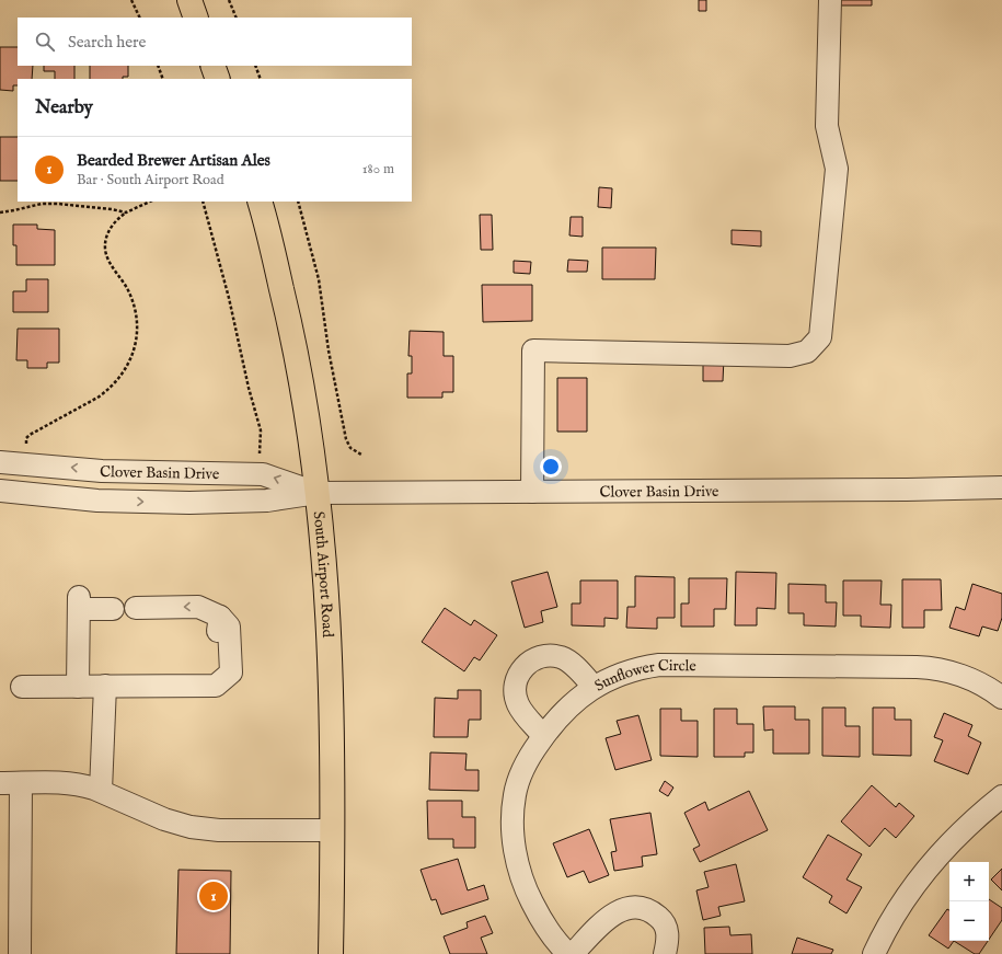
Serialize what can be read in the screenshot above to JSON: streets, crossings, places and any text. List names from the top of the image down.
{
  "streets": {
    "main road": ["South Airport Road"],
    "street": ["Clover Basin Drive", "Sunflower Circle"]
  },
  "crossings": [
    ["Clover Basin Drive", "South Airport Road"]
  ],
  "page": {
    "search": "Search here",
    "heading": "Nearby",
    "list": [
      {
        "mark": "1",
        "name": "Bearded Brewer Artisan Ales",
        "note": "Bar · South Airport Road",
        "value": "180 m"
      }
    ],
    "map_buttons": ["+", "−"],
    "pins": "1"
  }
}
